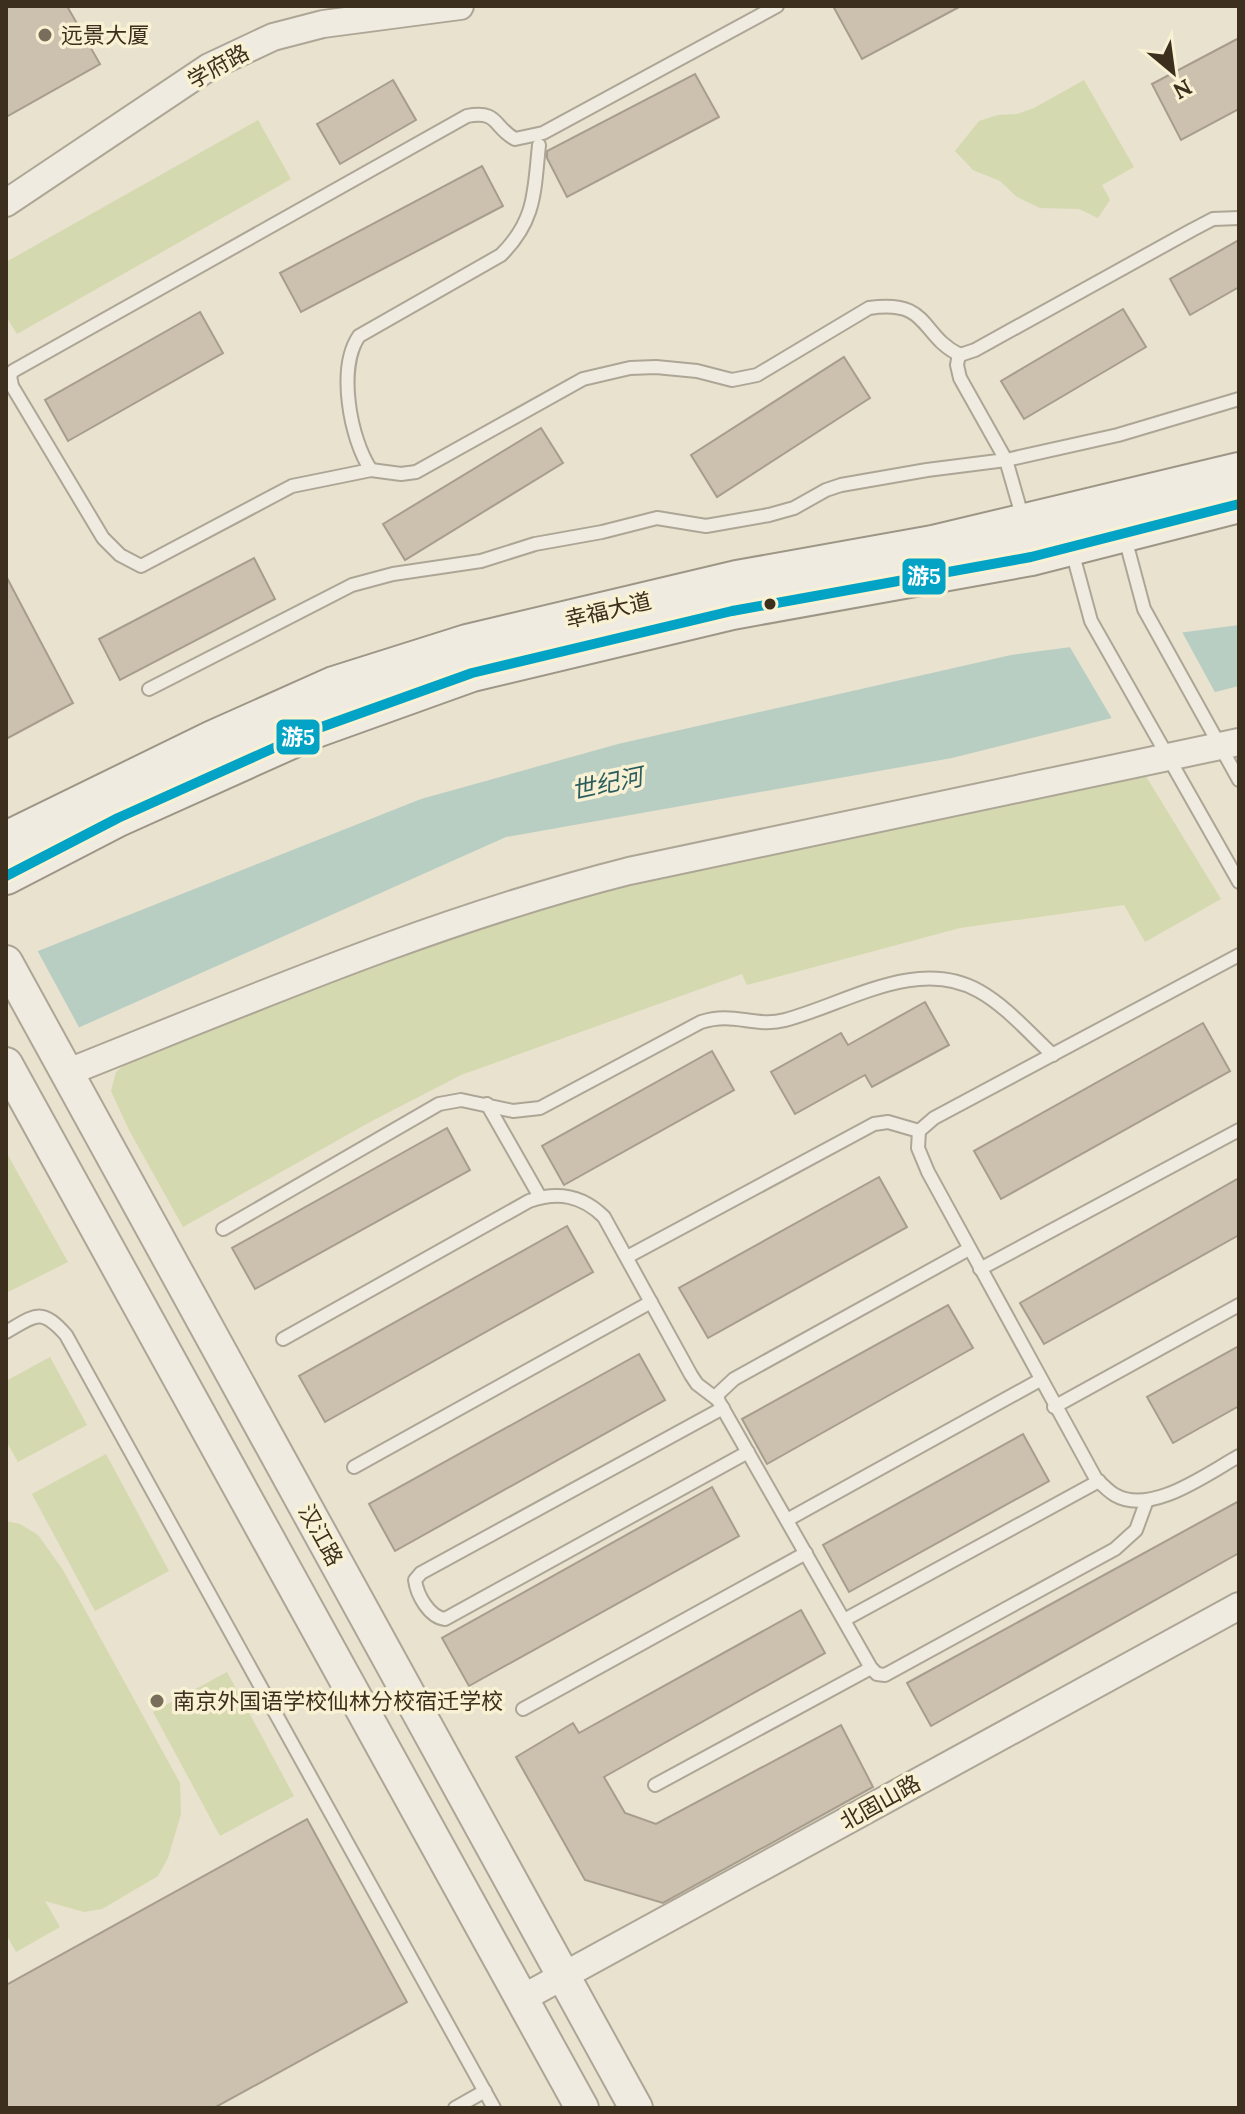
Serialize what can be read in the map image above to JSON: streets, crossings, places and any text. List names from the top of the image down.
{
  "streets": {
    "main road": ["幸福大道"],
    "street": ["学府路", "汉江路", "北固山路"]
  },
  "crossings": [
    ["汉江路", "北固山路"]
  ],
  "water": ["世纪河"],
  "places": ["远景大厦", "南京外国语学校仙林分校宿迁学校"],
  "lines": ["transit line 游5"],
  "north": "bottom right"
}
